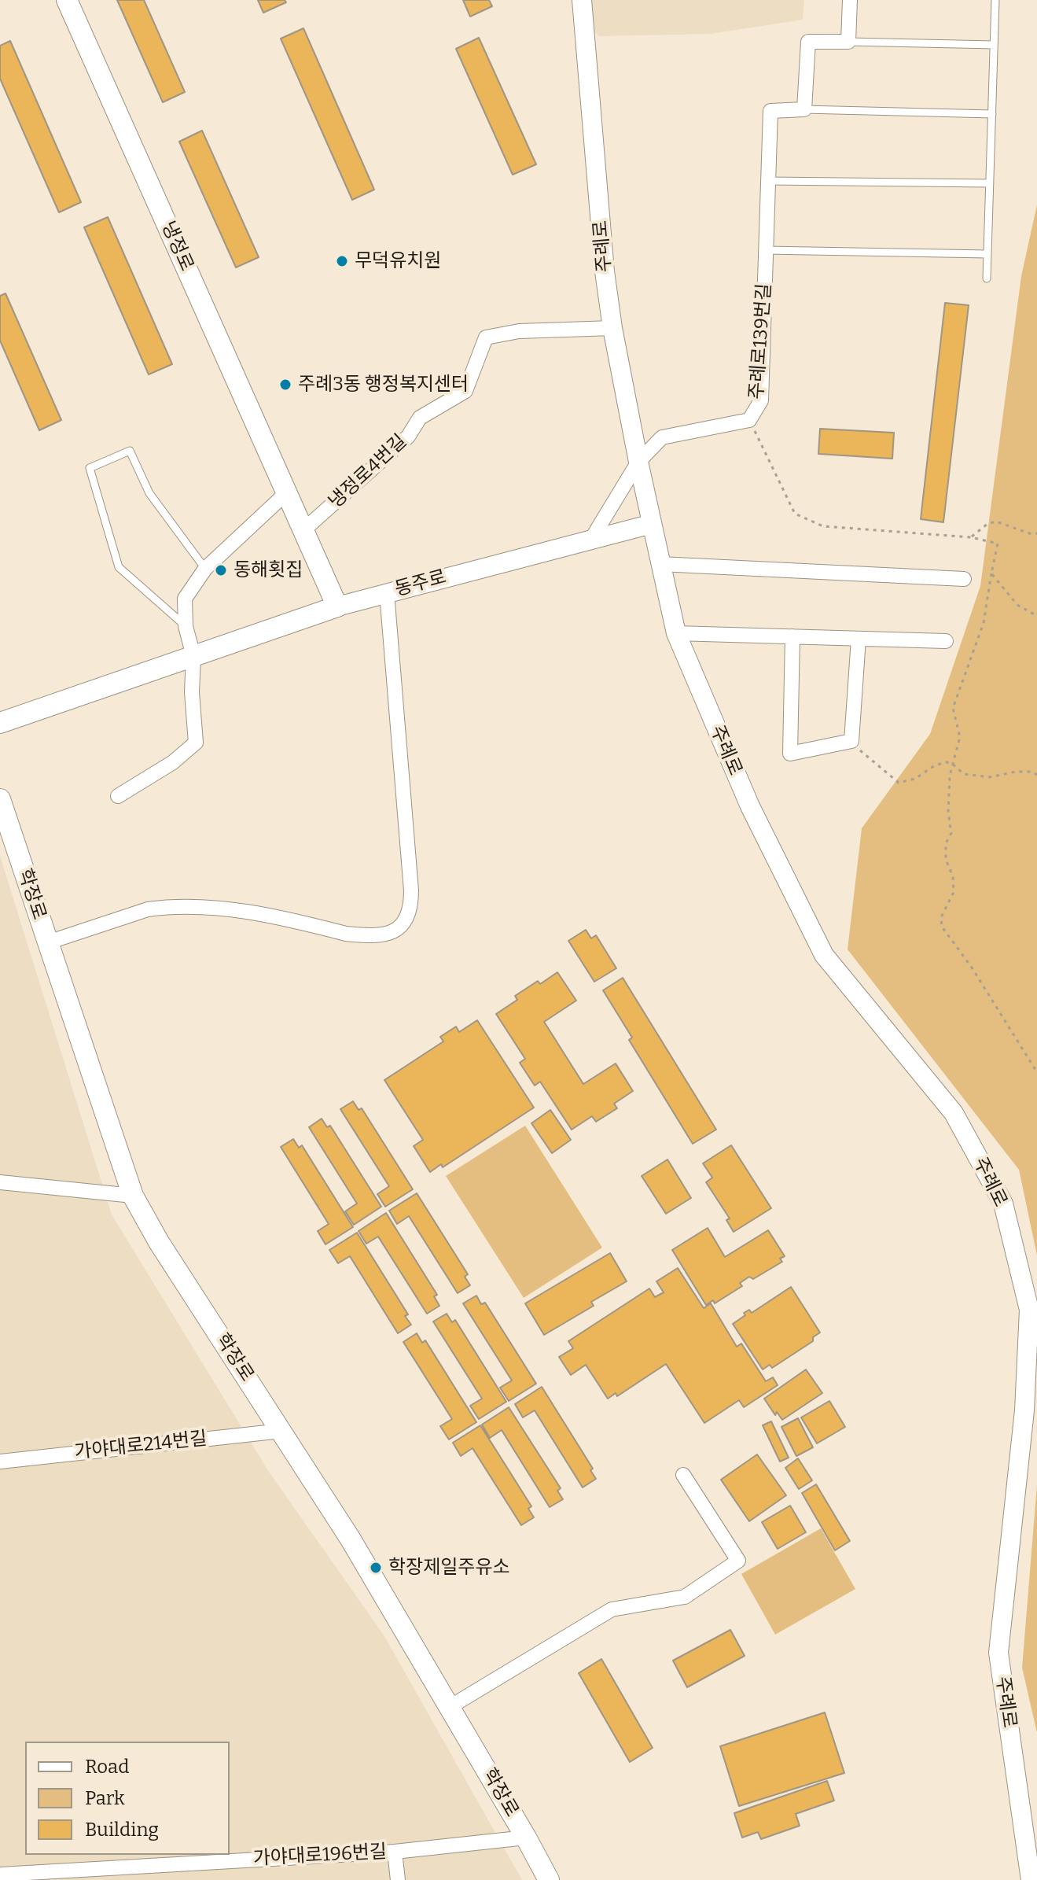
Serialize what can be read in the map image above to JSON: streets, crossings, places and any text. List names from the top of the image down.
{
  "streets": {
    "main road": ["냉정로", "동주로", "학장로"],
    "street": [
      "주례로",
      "주례로139번길",
      "냉정로4번길",
      "가야대로214번길",
      "가야대로196번길"
    ]
  },
  "crossings": [
    ["냉정로", "냉정로4번길"],
    ["냉정로", "동주로"],
    ["주례로", "주례로139번길"],
    ["주례로", "냉정로4번길"],
    ["주례로", "동주로"],
    ["주례로139번길", "동주로"],
    ["학장로", "가야대로214번길"],
    ["학장로", "가야대로196번길"]
  ],
  "places": [
    "무덕유치원",
    "주례3동 행정복지센터",
    "동해횟집",
    "학장제일주유소"
  ],
  "legend": ["Road", "Park", "Building"]
}
